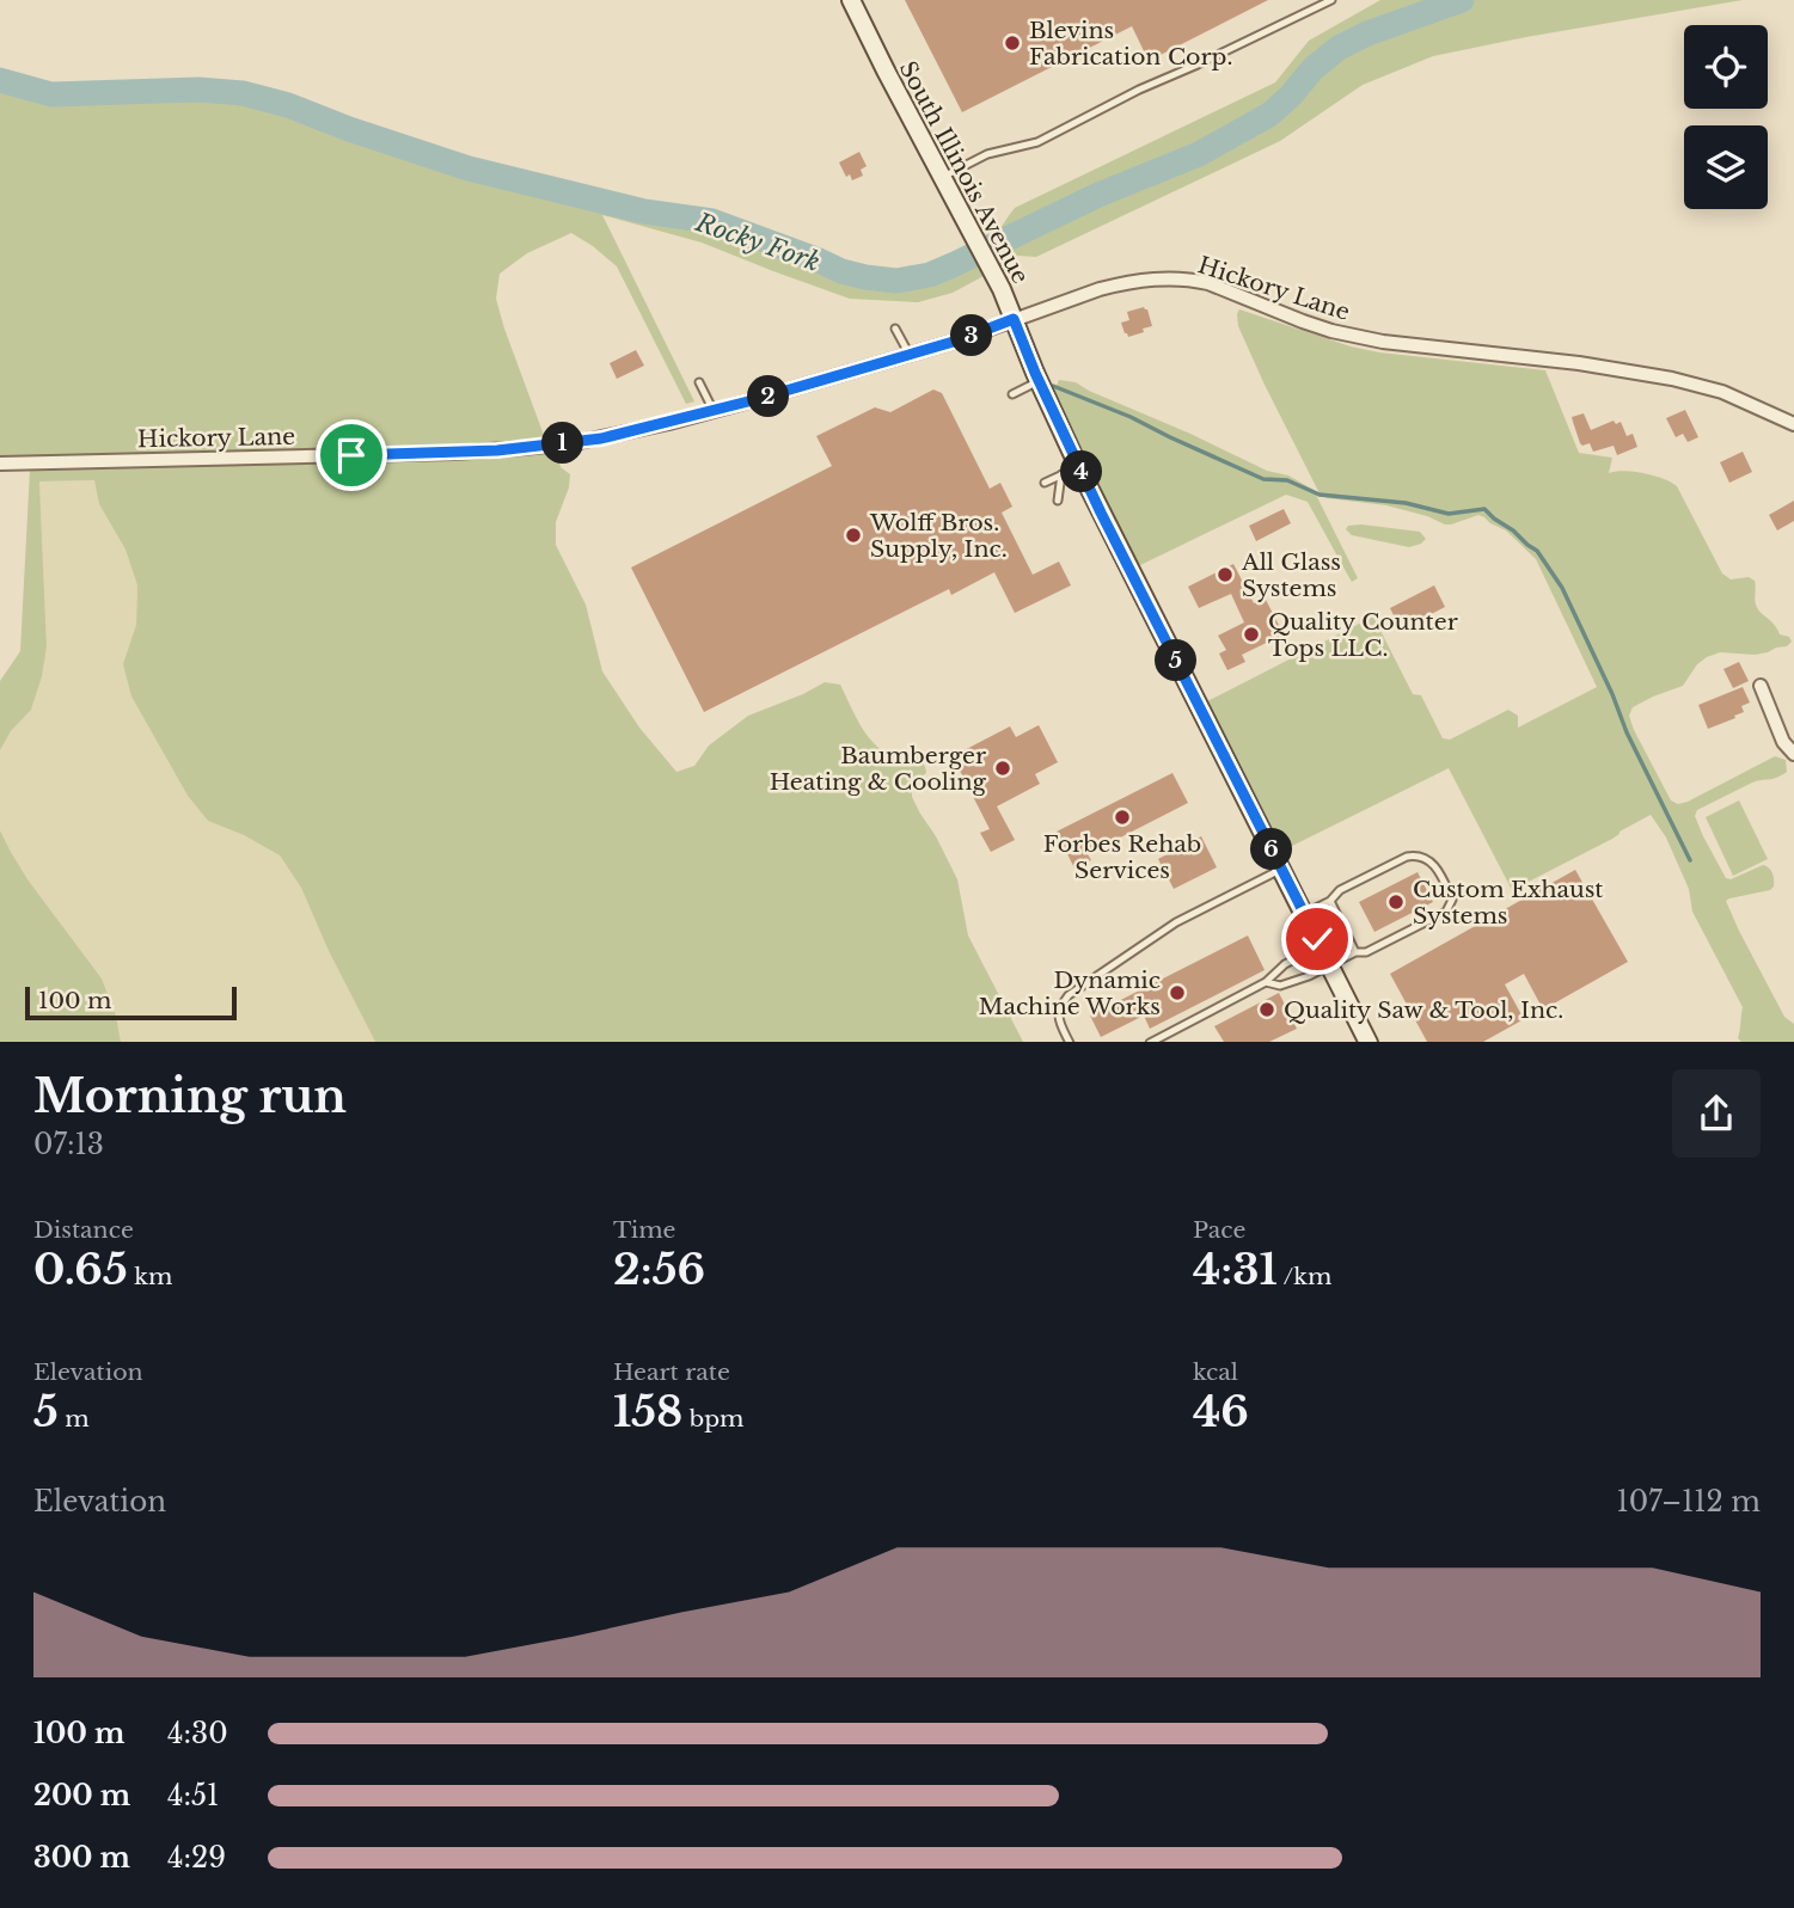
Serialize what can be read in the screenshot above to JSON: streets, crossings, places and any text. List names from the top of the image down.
{
  "streets": {
    "main road": ["South Illinois Avenue"],
    "street": ["Hickory Lane"]
  },
  "crossings": [
    ["South Illinois Avenue", "Hickory Lane"]
  ],
  "water": ["Rocky Fork"],
  "places": [
    "Blevins Fabrication Corp.",
    "Wolff Bros. Supply, Inc.",
    "All Glass Systems",
    "Quality Counter Tops LLC.",
    "Baumberger Heating & Cooling",
    "Forbes Rehab Services",
    "Custom Exhaust Systems",
    "Dynamic Machine Works",
    "Quality Saw & Tool, Inc."
  ],
  "scale_bar": "100 m",
  "page": {
    "pins": [
      "3",
      "2",
      "1",
      "4",
      "5",
      "6"
    ],
    "scale": "100 m",
    "heading": ["Morning run", "07:13"],
    "stats": [
      ["Distance", "0.65 km"],
      ["Time", "2:56"],
      ["Pace", "4:31 /km"],
      ["Elevation", "5 m"],
      ["Heart rate", "158 bpm"],
      ["kcal", "46"]
    ],
    "chart": ["Elevation", "107–112 m"],
    "list": [
      {
        "name": "100 m",
        "note": "4:30"
      },
      {
        "name": "200 m",
        "note": "4:51"
      },
      {
        "name": "300 m",
        "note": "4:29"
      }
    ]
  }
}
